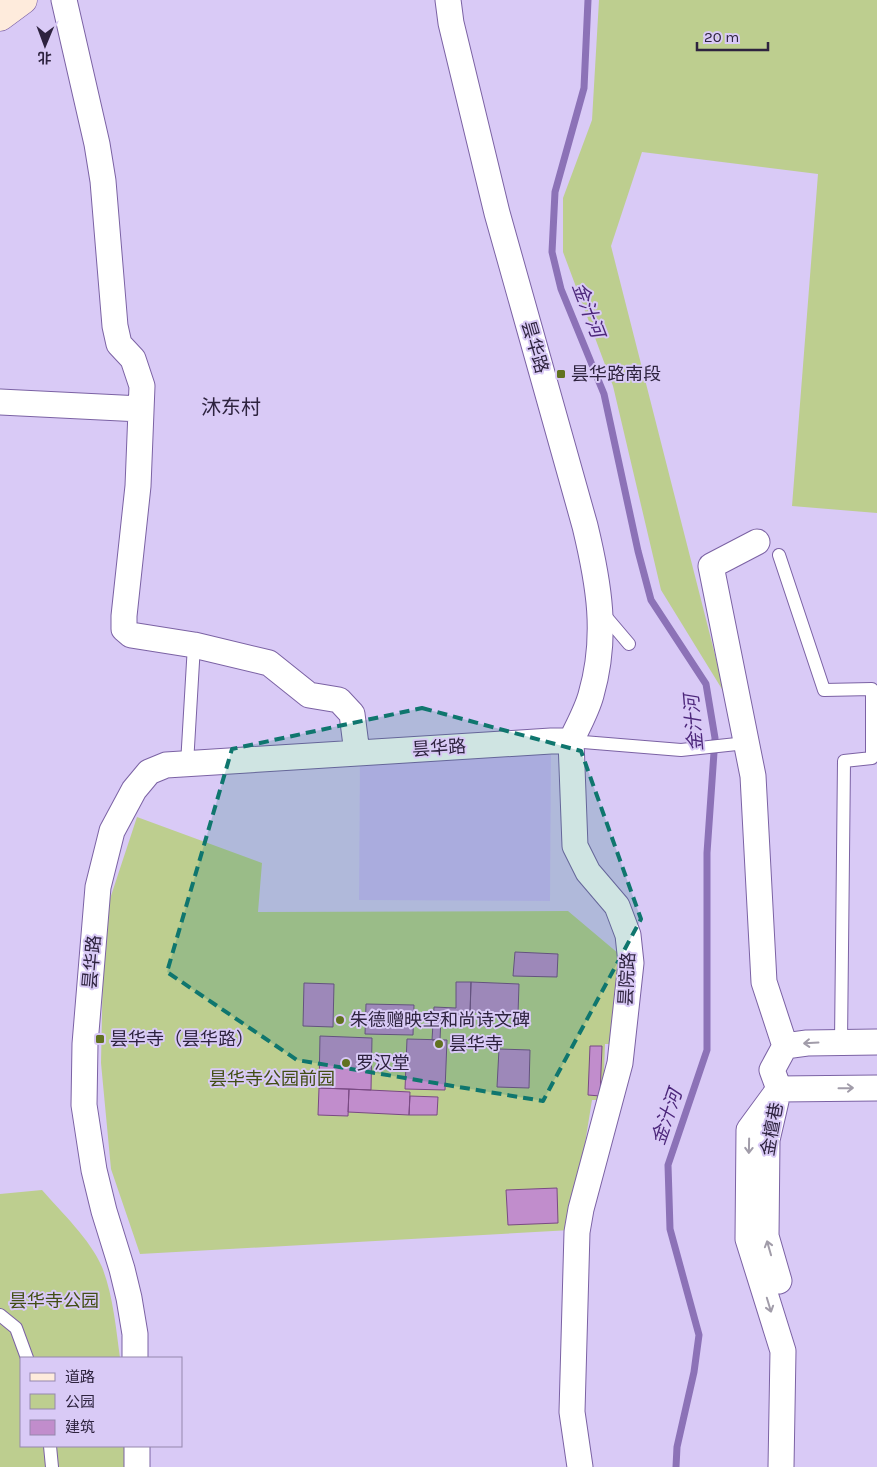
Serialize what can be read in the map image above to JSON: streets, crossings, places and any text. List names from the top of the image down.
{
  "streets": {
    "street": ["昙华路", "昙院路", "金檀巷"]
  },
  "crossings": [
    ["昙华路", "昙院路"]
  ],
  "districts": ["沐东村"],
  "water": ["金汁河"],
  "parks": ["昙华寺公园前园", "昙华寺公园"],
  "places": {
    "transit": ["昙华路南段", "昙华寺（昙华路）"],
    "other": ["朱德赠映空和尚诗文碑", "昙华寺", "罗汉堂"]
  },
  "legend": ["道路", "公园", "建筑"],
  "scale_bar": "20 m",
  "north": "bottom"
}
